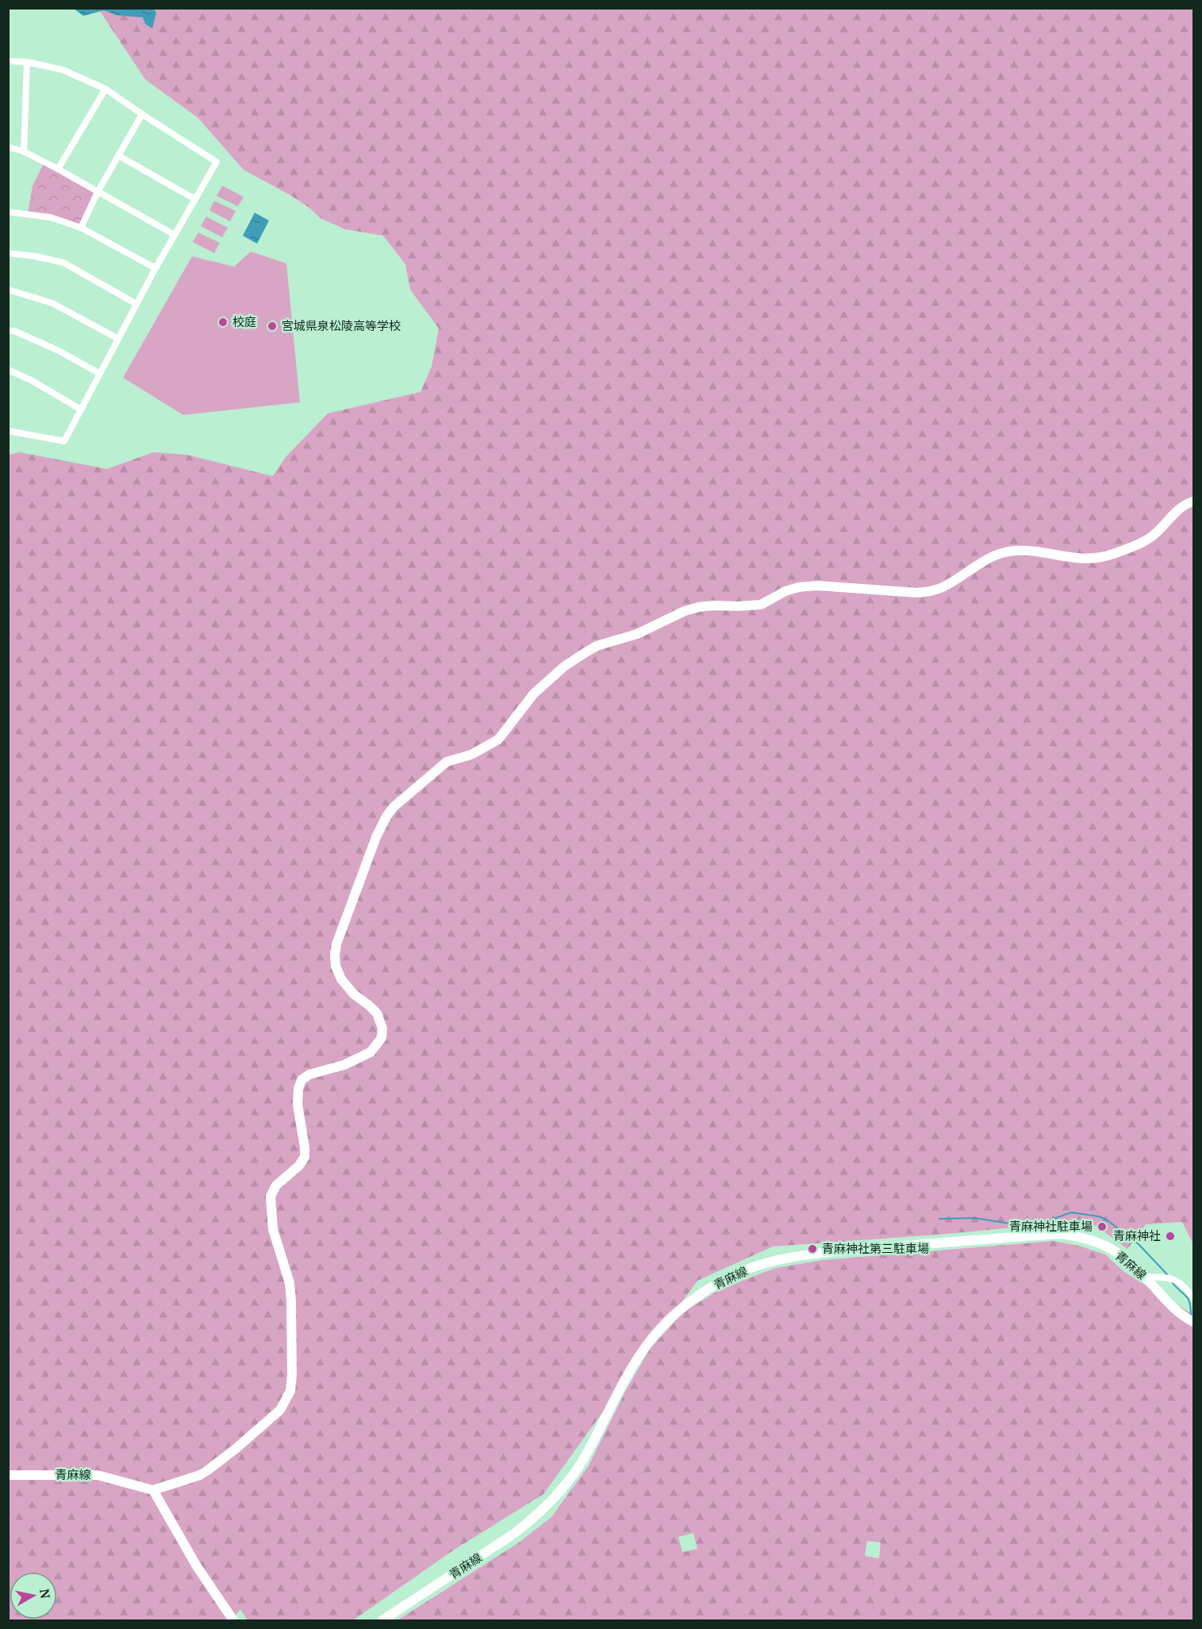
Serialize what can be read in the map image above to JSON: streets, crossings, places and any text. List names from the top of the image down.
{
  "streets": {
    "street": ["青麻線"]
  },
  "places": [
    "校庭",
    "宮城県泉松陵高等学校",
    "青麻神社駐車場",
    "青麻神社",
    "青麻神社第三駐車場"
  ],
  "north": "right"
}
